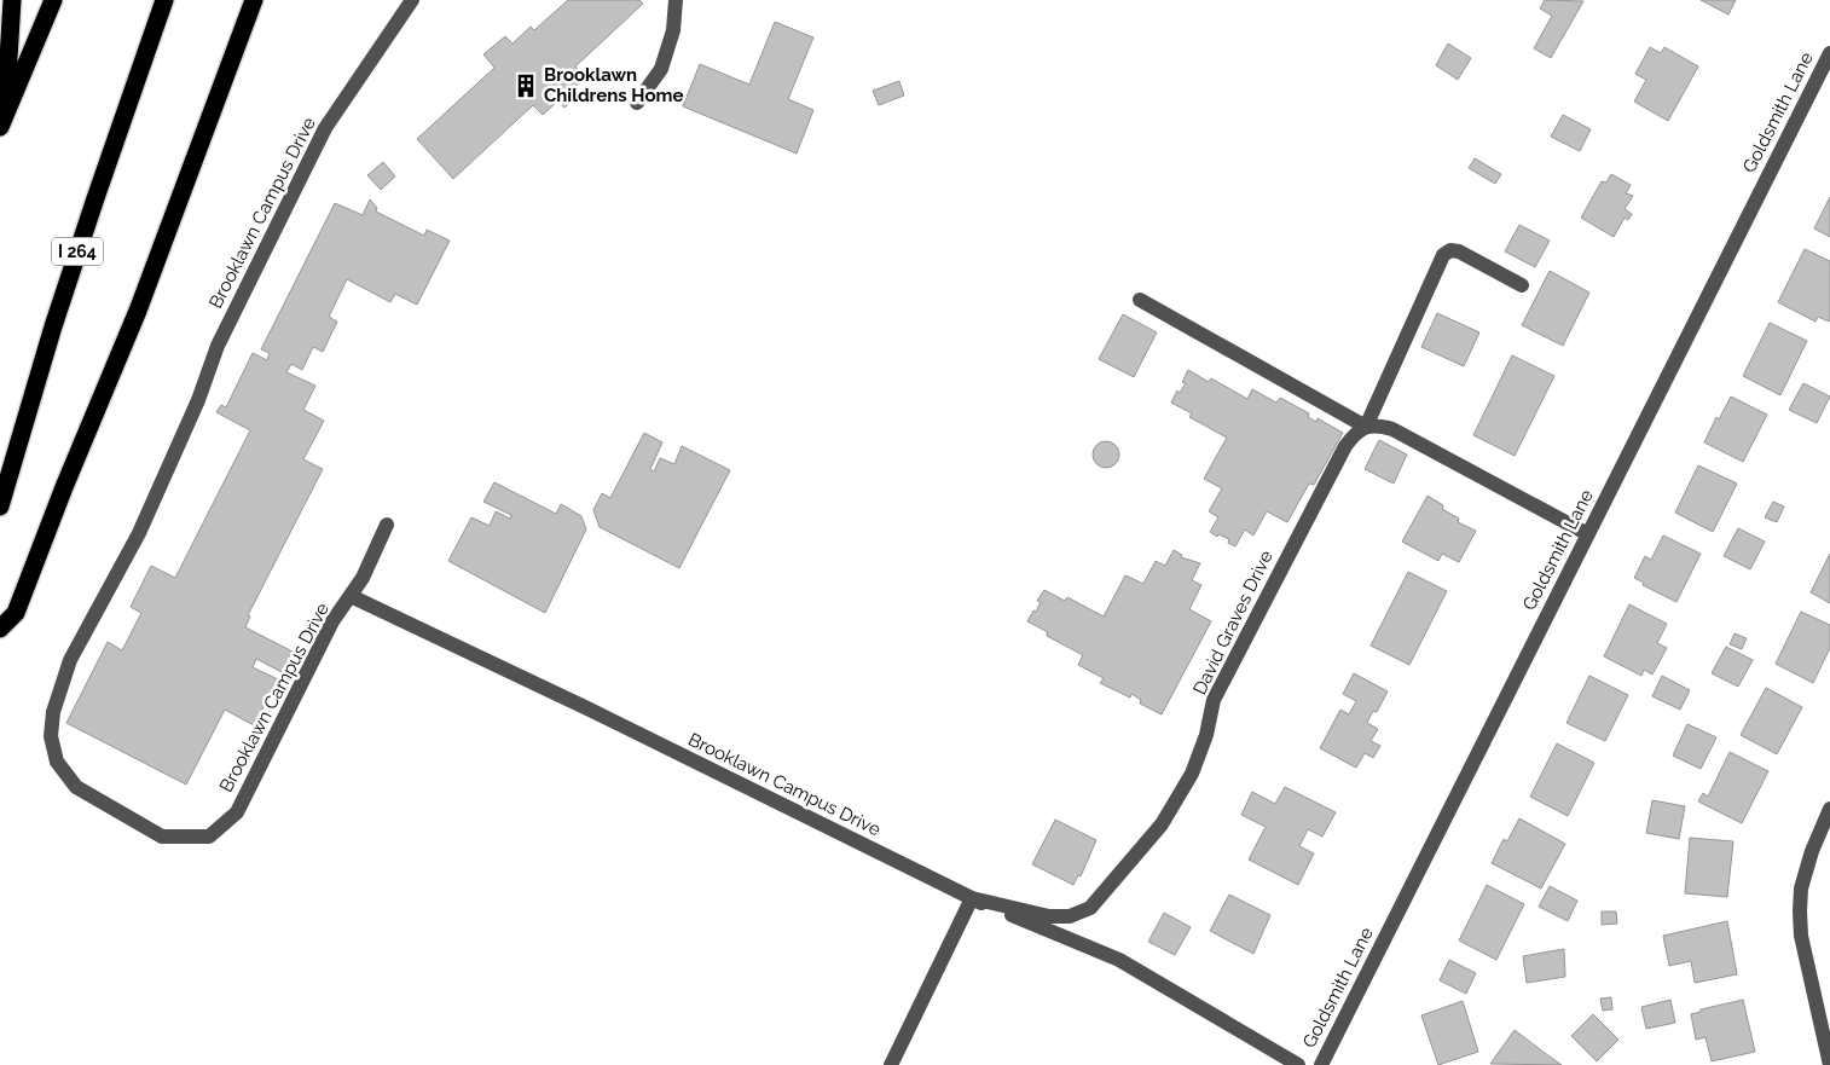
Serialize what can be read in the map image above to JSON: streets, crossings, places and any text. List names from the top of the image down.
{
  "streets": {
    "highway": ["I 264"],
    "street": ["Goldsmith Lane", "Brooklawn Campus Drive", "David Graves Drive"]
  },
  "crossings": [
    ["Brooklawn Campus Drive", "David Graves Drive"]
  ],
  "places": {
    "building": ["Brooklawn Childrens Home"]
  }
}
